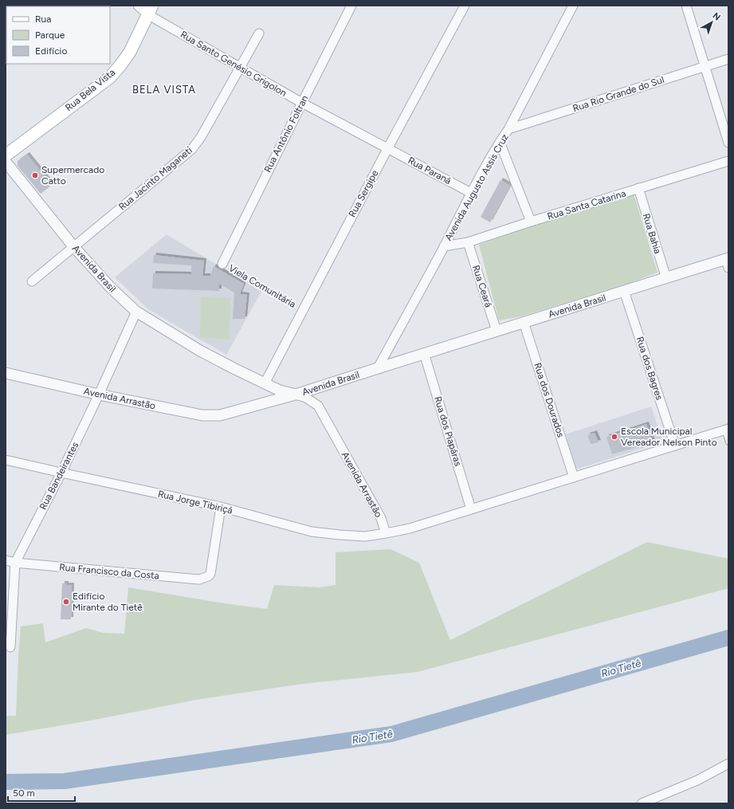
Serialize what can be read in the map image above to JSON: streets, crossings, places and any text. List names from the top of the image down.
{
  "streets": {
    "main road": ["Rua Bela Vista"],
    "street": [
      "Rua Santo Genésio Grigolon",
      "Rua Rio Grande do Sul",
      "Rua Antônio Foltran",
      "Rua Paraná",
      "Rua Jacinto Maganeti",
      "Avenida Augusto Assis Cruz",
      "Rua Sergipe",
      "Rua Santa Catarina",
      "Rua Bahia",
      "Avenida Brasil",
      "Rua Ceará",
      "Rua dos Bagres",
      "Avenida Arrastão",
      "Rua dos Dourados",
      "Rua dos Piapáras",
      "Rua Bandeirantes",
      "Rua Jorge Tibiriçá",
      "Rua Francisco da Costa"
    ],
    "path": ["Viela Comunitária"]
  },
  "crossings": [
    ["Rua Santo Genésio Grigolon", "Rua Bela Vista"],
    ["Rua Santo Genésio Grigolon", "Rua Antônio Foltran"],
    ["Rua Santo Genésio Grigolon", "Rua Paraná"],
    ["Rua Santo Genésio Grigolon", "Rua Jacinto Maganeti"],
    ["Rua Santo Genésio Grigolon", "Rua Sergipe"],
    ["Rua Rio Grande do Sul", "Avenida Augusto Assis Cruz"],
    ["Rua Antônio Foltran", "Viela Comunitária"],
    ["Rua Paraná", "Avenida Augusto Assis Cruz"],
    ["Rua Paraná", "Rua Sergipe"],
    ["Rua Jacinto Maganeti", "Avenida Brasil"],
    ["Avenida Augusto Assis Cruz", "Rua Santa Catarina"],
    ["Avenida Augusto Assis Cruz", "Avenida Brasil"],
    ["Rua Sergipe", "Avenida Brasil"],
    ["Rua Sergipe", "Viela Comunitária"],
    ["Rua Santa Catarina", "Rua Bahia"],
    ["Rua Santa Catarina", "Rua Ceará"],
    ["Rua Bahia", "Avenida Brasil"],
    ["Avenida Brasil", "Rua Ceará"],
    ["Avenida Brasil", "Rua dos Bagres"],
    ["Avenida Brasil", "Avenida Arrastão"],
    ["Avenida Brasil", "Rua dos Dourados"],
    ["Avenida Brasil", "Rua dos Piapáras"],
    ["Avenida Brasil", "Rua Bandeirantes"],
    ["Avenida Arrastão", "Rua Bandeirantes"],
    ["Avenida Arrastão", "Rua Jorge Tibiriçá"],
    ["Rua Bandeirantes", "Rua Jorge Tibiriçá"],
    ["Rua Bandeirantes", "Rua Francisco da Costa"],
    ["Rua Jorge Tibiriçá", "Rua Francisco da Costa"]
  ],
  "districts": ["BELA VISTA"],
  "water": ["Rio Tietê"],
  "places": ["Supermercado Catto", "Escola Municipal Vereador Nelson Pinto", "Edifício Mirante do Tietê"],
  "legend": ["Rua", "Parque", "Edifício"],
  "scale_bar": "50 m",
  "north": "top right"
}
